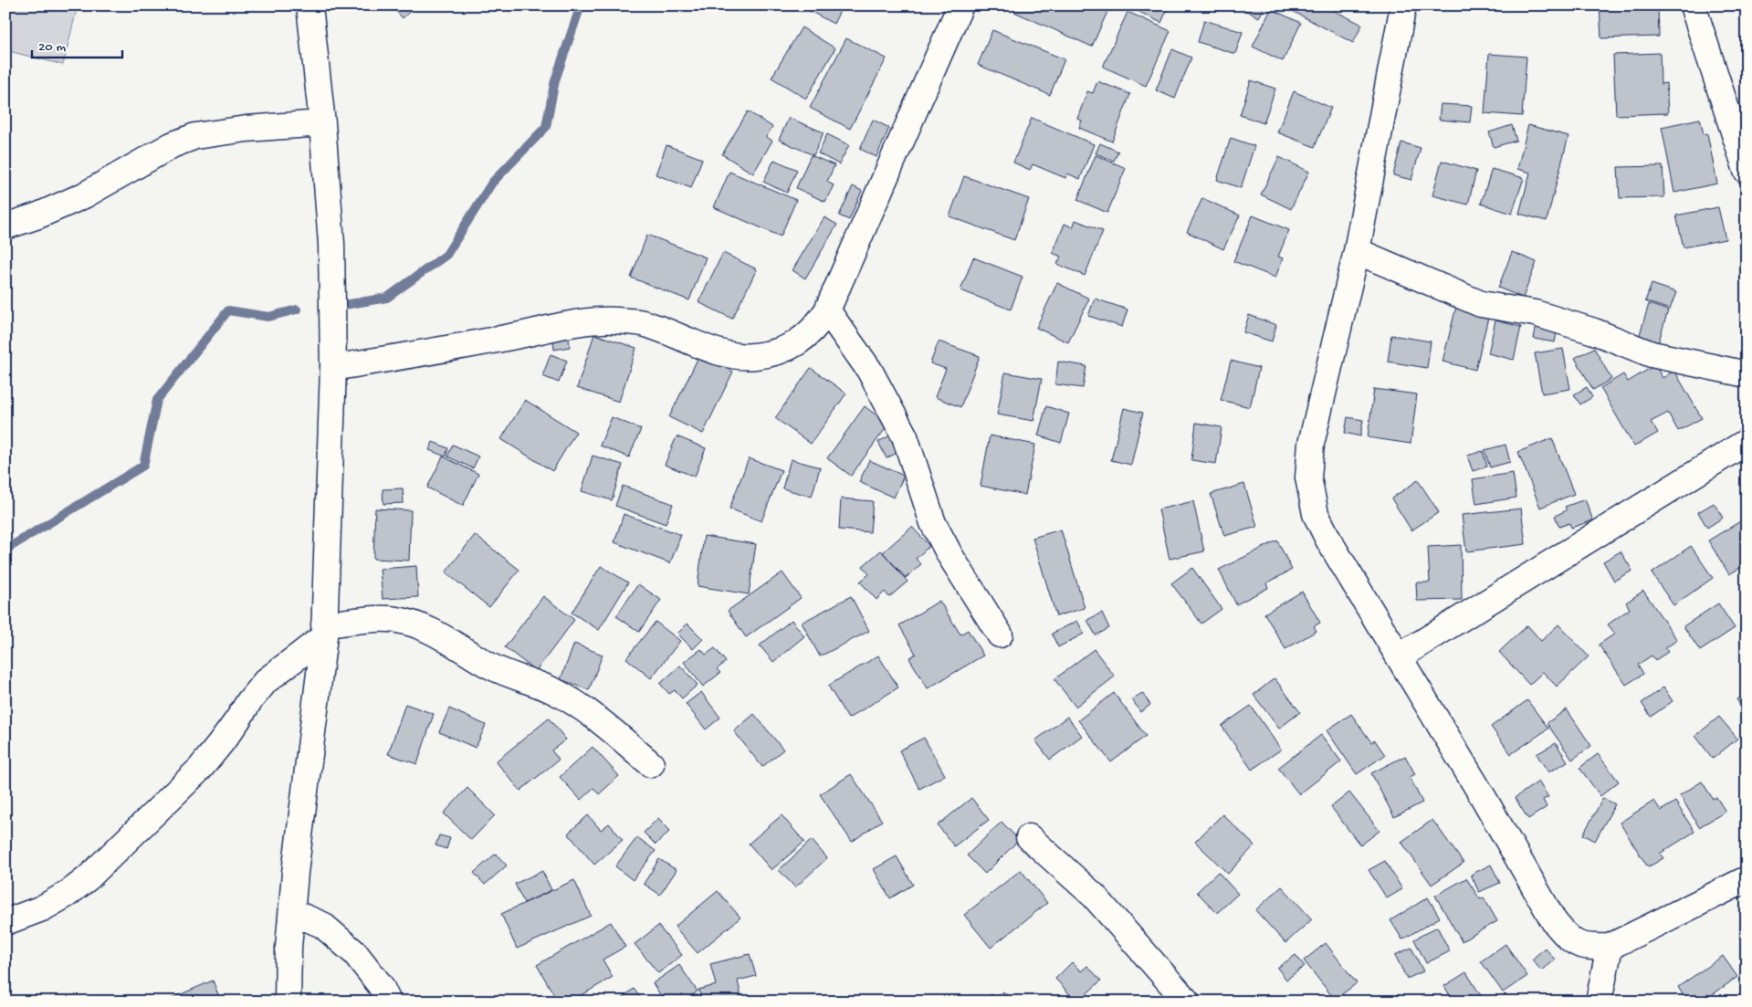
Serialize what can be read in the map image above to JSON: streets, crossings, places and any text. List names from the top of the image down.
{
  "scale_bar": "20 m"
}
